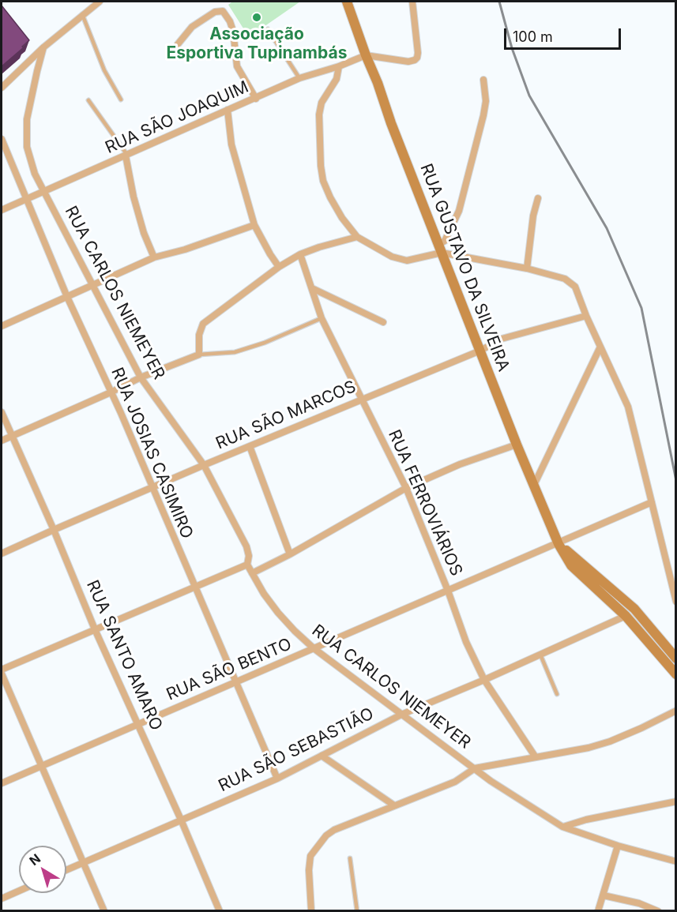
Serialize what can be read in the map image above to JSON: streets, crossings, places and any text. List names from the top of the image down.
{
  "streets": {
    "main road": ["RUA GUSTAVO DA SILVEIRA"],
    "street": [
      "RUA SÃO JOAQUIM",
      "RUA CARLOS NIEMEYER",
      "RUA SÃO MARCOS",
      "RUA JOSIAS CASIMIRO",
      "RUA FERROVIÁRIOS",
      "RUA SANTO AMARO",
      "RUA SÃO BENTO",
      "RUA SÃO SEBASTIÃO"
    ]
  },
  "crossings": [
    ["RUA SÃO JOAQUIM", "RUA GUSTAVO DA SILVEIRA"],
    ["RUA SÃO JOAQUIM", "RUA CARLOS NIEMEYER"],
    ["RUA SÃO JOAQUIM", "RUA JOSIAS CASIMIRO"],
    ["RUA GUSTAVO DA SILVEIRA", "RUA SÃO MARCOS"],
    ["RUA GUSTAVO DA SILVEIRA", "RUA SÃO BENTO"],
    ["RUA GUSTAVO DA SILVEIRA", "RUA SÃO SEBASTIÃO"],
    ["RUA CARLOS NIEMEYER", "RUA SÃO MARCOS"],
    ["RUA CARLOS NIEMEYER", "RUA SÃO BENTO"],
    ["RUA CARLOS NIEMEYER", "RUA SÃO SEBASTIÃO"],
    ["RUA SÃO MARCOS", "RUA JOSIAS CASIMIRO"],
    ["RUA SÃO MARCOS", "RUA FERROVIÁRIOS"],
    ["RUA SÃO MARCOS", "RUA SANTO AMARO"],
    ["RUA JOSIAS CASIMIRO", "RUA SÃO BENTO"],
    ["RUA JOSIAS CASIMIRO", "RUA SÃO SEBASTIÃO"],
    ["RUA FERROVIÁRIOS", "RUA SÃO BENTO"],
    ["RUA FERROVIÁRIOS", "RUA SÃO SEBASTIÃO"],
    ["RUA SANTO AMARO", "RUA SÃO BENTO"],
    ["RUA SANTO AMARO", "RUA SÃO SEBASTIÃO"]
  ],
  "places": ["Associação Esportiva Tupinambás"],
  "scale_bar": "100 m",
  "north": "top left"
}
